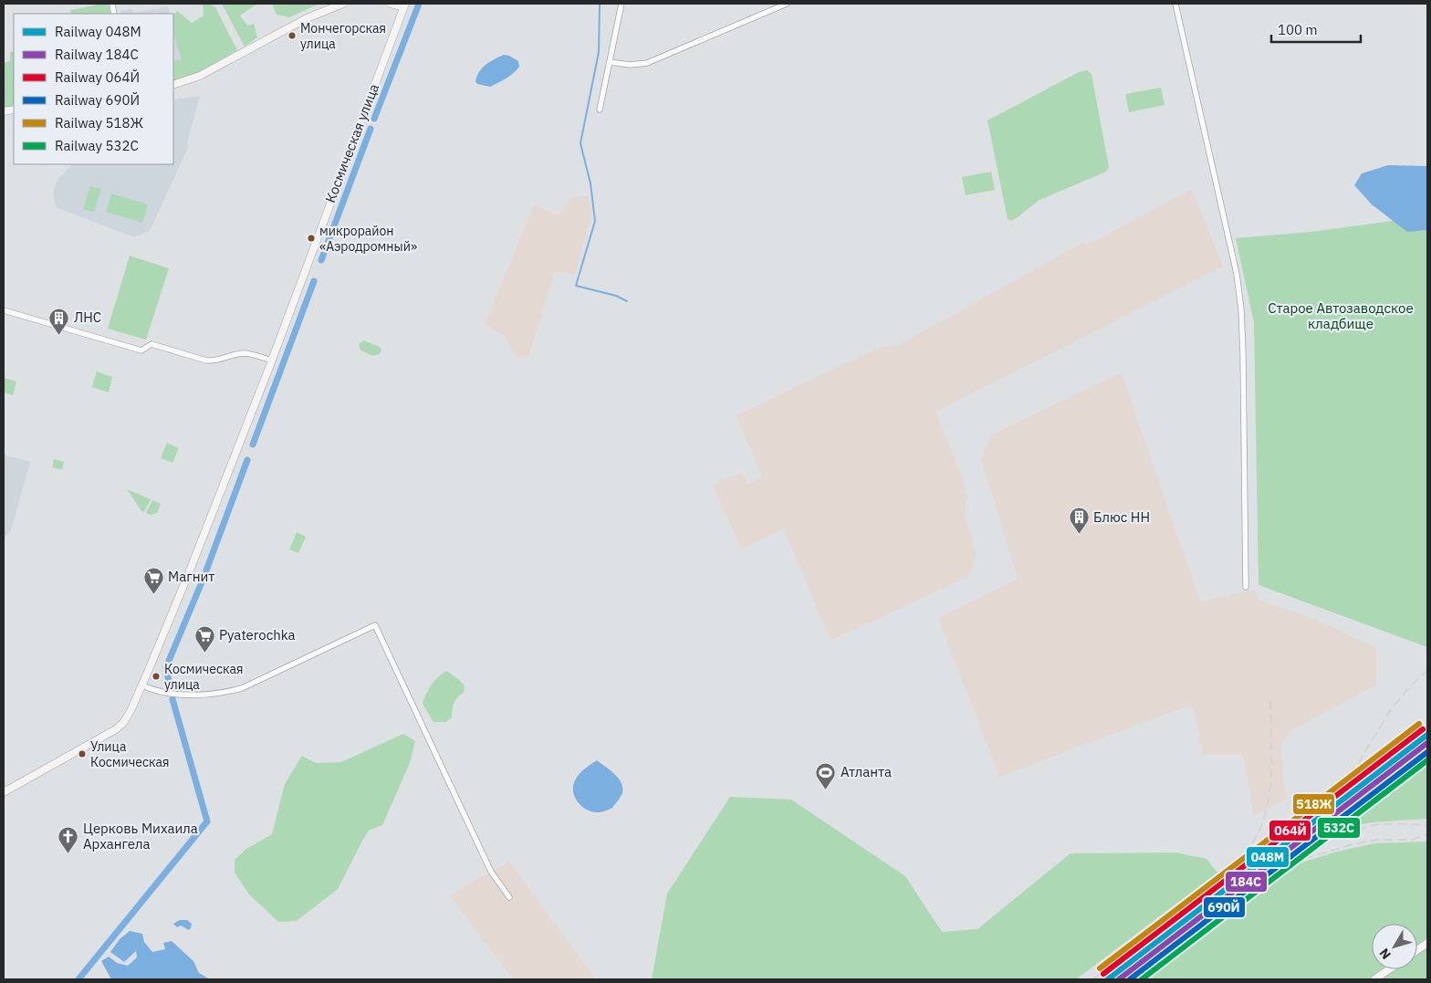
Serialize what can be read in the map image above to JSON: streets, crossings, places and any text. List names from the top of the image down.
{
  "streets": {
    "street": ["Космическая улица"]
  },
  "parks": ["Старое Автозаводское кладбище"],
  "places": {
    "other": [
      "Мончегорская улица",
      "микрорайон «Аэродромный»",
      "Космическая улица",
      "Улица Космическая"
    ],
    "building": ["ЛНС", "Блюс НН"],
    "supermarket": ["Магнит", "Pyaterochka"],
    "sports": ["Атланта"],
    "church": ["Церковь Михаила Архангела"]
  },
  "lines": [
    "rail line 518Ж",
    "rail line 064Й",
    "rail line 048М",
    "rail line 184С",
    "rail line 690Й",
    "rail line 532С"
  ],
  "legend": [
    "Railway 048М",
    "Railway 184С",
    "Railway 064Й",
    "Railway 690Й",
    "Railway 518Ж",
    "Railway 532С"
  ],
  "scale_bar": "100 m",
  "north": "bottom left"
}
